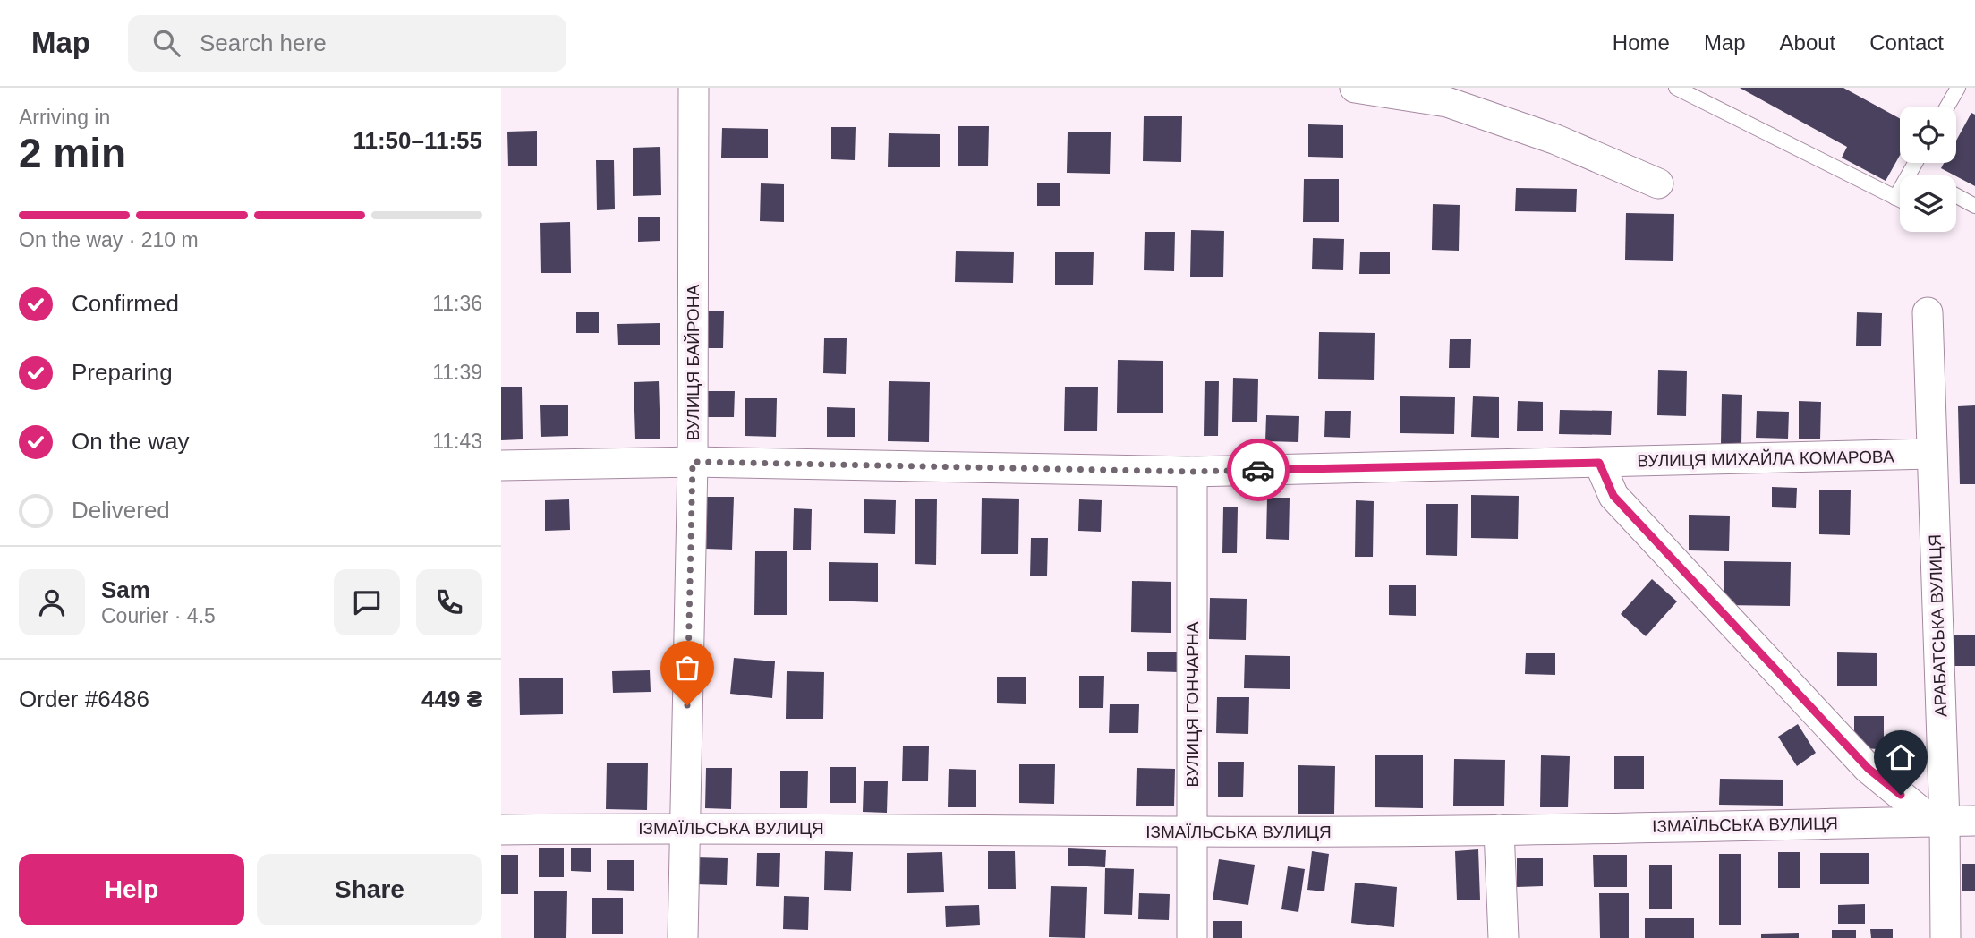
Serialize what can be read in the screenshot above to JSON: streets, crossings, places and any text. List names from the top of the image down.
{
  "streets": {
    "street": [
      "ВУЛИЦЯ БАЙРОНА",
      "ВУЛИЦЯ МИХАЙЛА КОМАРОВА",
      "АРАБАТСЬКА ВУЛИЦЯ",
      "ВУЛИЦЯ ГОНЧАРНА",
      "ІЗМАЇЛЬСЬКА ВУЛИЦЯ"
    ]
  },
  "crossings": [
    ["ВУЛИЦЯ БАЙРОНА", "ВУЛИЦЯ МИХАЙЛА КОМАРОВА"],
    ["ВУЛИЦЯ БАЙРОНА", "ІЗМАЇЛЬСЬКА ВУЛИЦЯ"],
    ["ВУЛИЦЯ МИХАЙЛА КОМАРОВА", "АРАБАТСЬКА ВУЛИЦЯ"],
    ["ВУЛИЦЯ МИХАЙЛА КОМАРОВА", "ВУЛИЦЯ ГОНЧАРНА"],
    ["АРАБАТСЬКА ВУЛИЦЯ", "ІЗМАЇЛЬСЬКА ВУЛИЦЯ"],
    ["ВУЛИЦЯ ГОНЧАРНА", "ІЗМАЇЛЬСЬКА ВУЛИЦЯ"]
  ],
  "page": {
    "header": "Map",
    "search": "Search here",
    "nav": [
      "Home",
      "Map",
      "About",
      "Contact"
    ],
    "heading": ["2 min", "Arriving in", "11:50–11:55"],
    "panel": [
      "Sam",
      "Courier · 4.5",
      "Order #6486",
      "449 ₴"
    ],
    "bar": "On the way · 210 m",
    "list": [
      ["Confirmed", "11:36"],
      ["Preparing", "11:39"],
      ["On the way", "11:43"],
      "Delivered"
    ],
    "buttons": ["Help", "Share"]
  }
}
